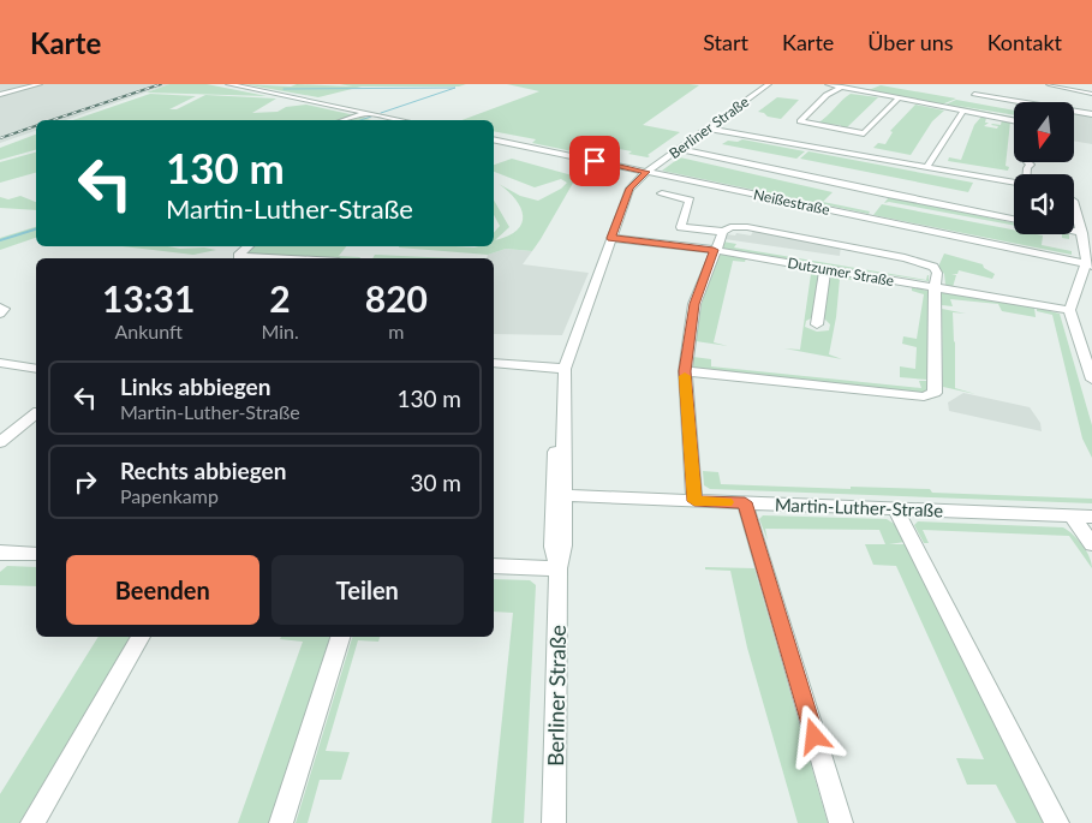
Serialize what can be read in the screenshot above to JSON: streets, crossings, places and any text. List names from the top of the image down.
{
  "streets": {
    "street": [
      "Berliner Straße",
      "Neißestraße",
      "Dutzumer Straße",
      "Martin-Luther-Straße"
    ]
  },
  "crossings": [
    ["Berliner Straße", "Neißestraße"],
    ["Berliner Straße", "Dutzumer Straße"],
    ["Berliner Straße", "Martin-Luther-Straße"]
  ],
  "north": "bottom",
  "page": {
    "header": "Karte",
    "nav": [
      "Start",
      "Karte",
      "Über uns",
      "Kontakt"
    ],
    "turn": ["130 m", "Martin-Luther-Straße"],
    "eta": [
      "13:31",
      "Ankunft",
      "2",
      "Min.",
      "820",
      "m"
    ],
    "list": [
      {
        "name": "Links abbiegen",
        "note": "Martin-Luther-Straße",
        "value": "130 m"
      },
      {
        "name": "Rechts abbiegen",
        "note": "Papenkamp",
        "value": "30 m"
      }
    ],
    "buttons": ["Beenden", "Teilen"]
  }
}
